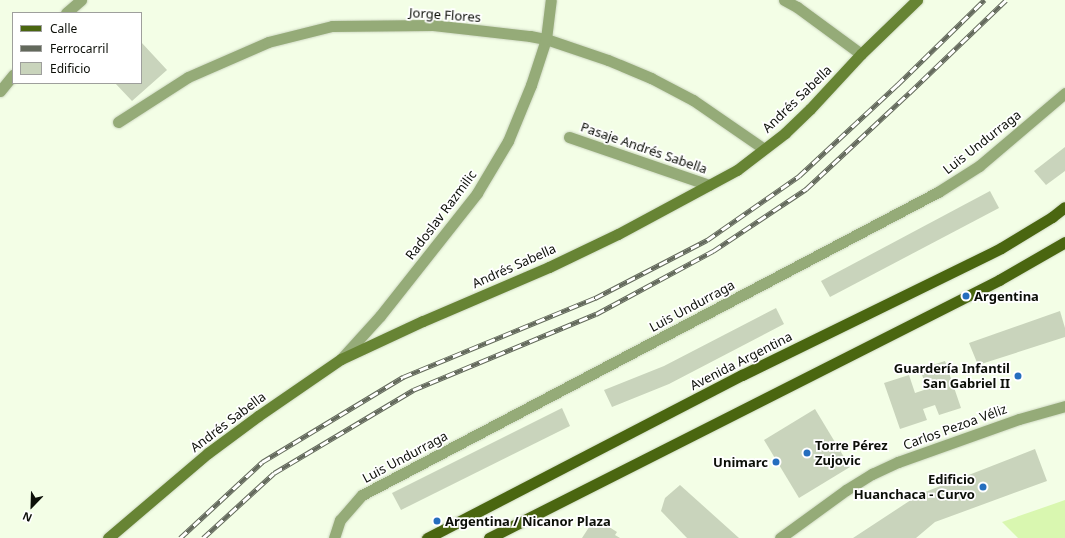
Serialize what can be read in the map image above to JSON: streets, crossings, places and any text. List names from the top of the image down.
{
  "streets": {
    "main road": ["Andrés Sabella", "Avenida Argentina"],
    "street": [
      "Jorge Flores",
      "Luis Undurraga",
      "Pasaje Andrés Sabella",
      "Radoslav Razmilic",
      "Carlos Pezoa Véliz"
    ]
  },
  "crossings": [
    ["Jorge Flores", "Andrés Sabella"],
    ["Jorge Flores", "Radoslav Razmilic"],
    ["Andrés Sabella", "Pasaje Andrés Sabella"],
    ["Andrés Sabella", "Radoslav Razmilic"]
  ],
  "places": [
    "Argentina",
    "Guardería Infantil San Gabriel II",
    "Torre Pérez Zujovic",
    "Unimarc",
    "Edificio Huanchaca - Curvo",
    "Argentina / Nicanor Plaza"
  ],
  "legend": ["Calle", "Ferrocarril", "Edificio"],
  "north": "bottom left"
}
